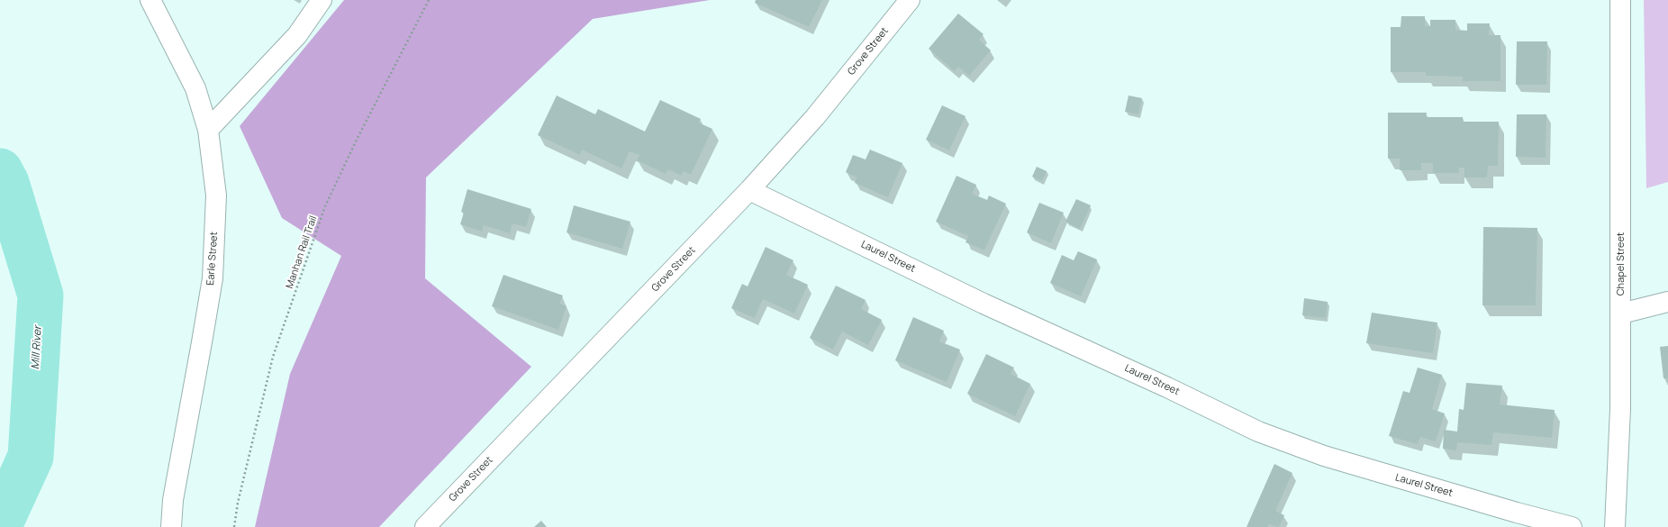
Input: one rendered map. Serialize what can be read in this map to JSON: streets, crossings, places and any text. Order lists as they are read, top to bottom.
{
  "streets": {
    "street": [
      "Grove Street",
      "Laurel Street",
      "Earle Street",
      "Chapel Street"
    ],
    "path": ["Manhan Rail Trail"]
  },
  "crossings": [
    ["Grove Street", "Laurel Street"]
  ],
  "water": ["Mill River"]
}
